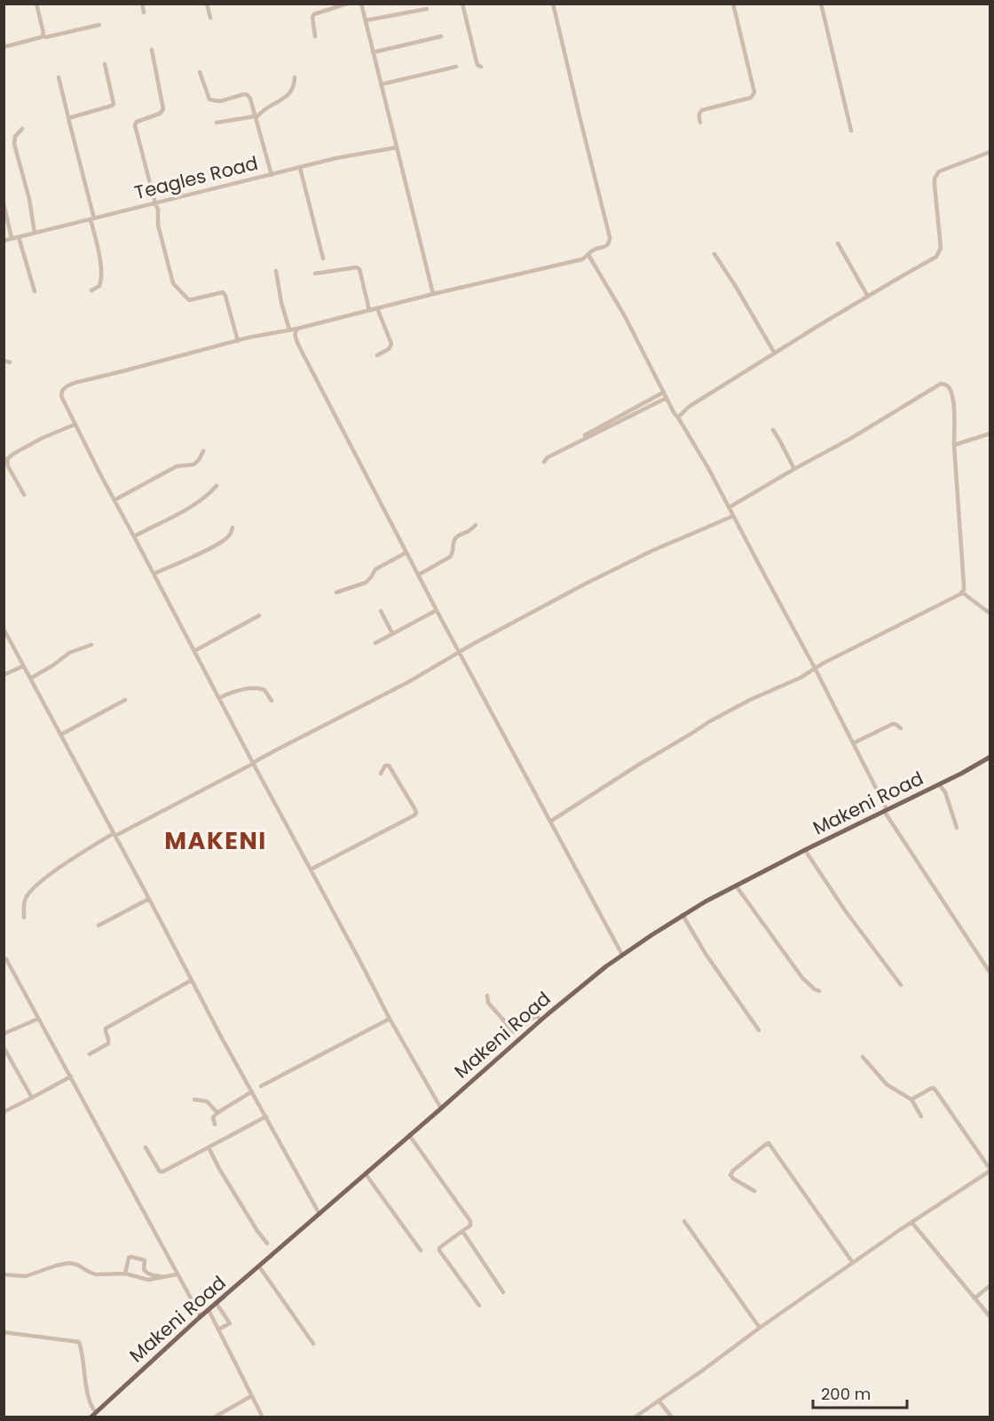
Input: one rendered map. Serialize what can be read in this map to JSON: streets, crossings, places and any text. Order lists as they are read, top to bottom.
{
  "streets": {
    "main road": ["Makeni Road"],
    "street": ["Teagles Road"]
  },
  "districts": ["MAKENI"],
  "scale_bar": "200 m"
}
